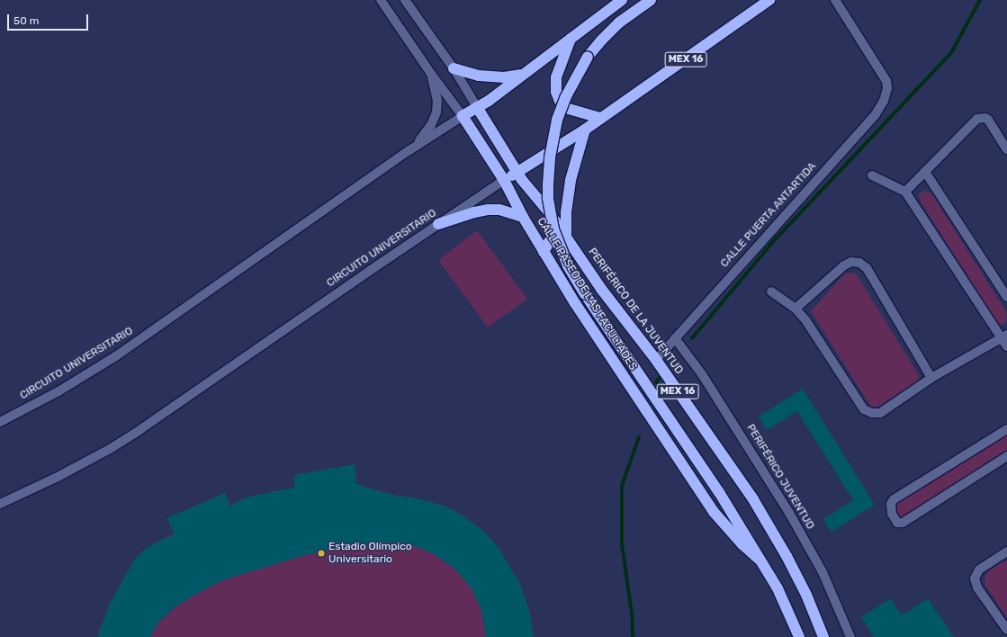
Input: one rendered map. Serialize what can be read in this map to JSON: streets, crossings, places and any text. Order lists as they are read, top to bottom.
{
  "streets": {
    "highway": [
      "MEX 16",
      "CIRCUITO UNIVERSITARIO",
      "CALLE PASEO DE LAS FACULTADES",
      "PERIFÉRICO DE LA JUVENTUD"
    ],
    "street": ["CALLE PUERTA ANTARTIDA", "PERIFÉRICO JUVENTUD"]
  },
  "crossings": [
    ["MEX 16", "CIRCUITO UNIVERSITARIO"],
    ["MEX 16", "CALLE PASEO DE LAS FACULTADES"],
    ["MEX 16", "PERIFÉRICO DE LA JUVENTUD"],
    ["CALLE PUERTA ANTARTIDA", "PERIFÉRICO DE LA JUVENTUD"],
    ["CALLE PUERTA ANTARTIDA", "PERIFÉRICO JUVENTUD"],
    ["CIRCUITO UNIVERSITARIO", "CALLE PASEO DE LAS FACULTADES"],
    ["CIRCUITO UNIVERSITARIO", "PERIFÉRICO DE LA JUVENTUD"]
  ],
  "places": ["Estadio Olímpico Universitario"],
  "scale_bar": "50 m"
}
